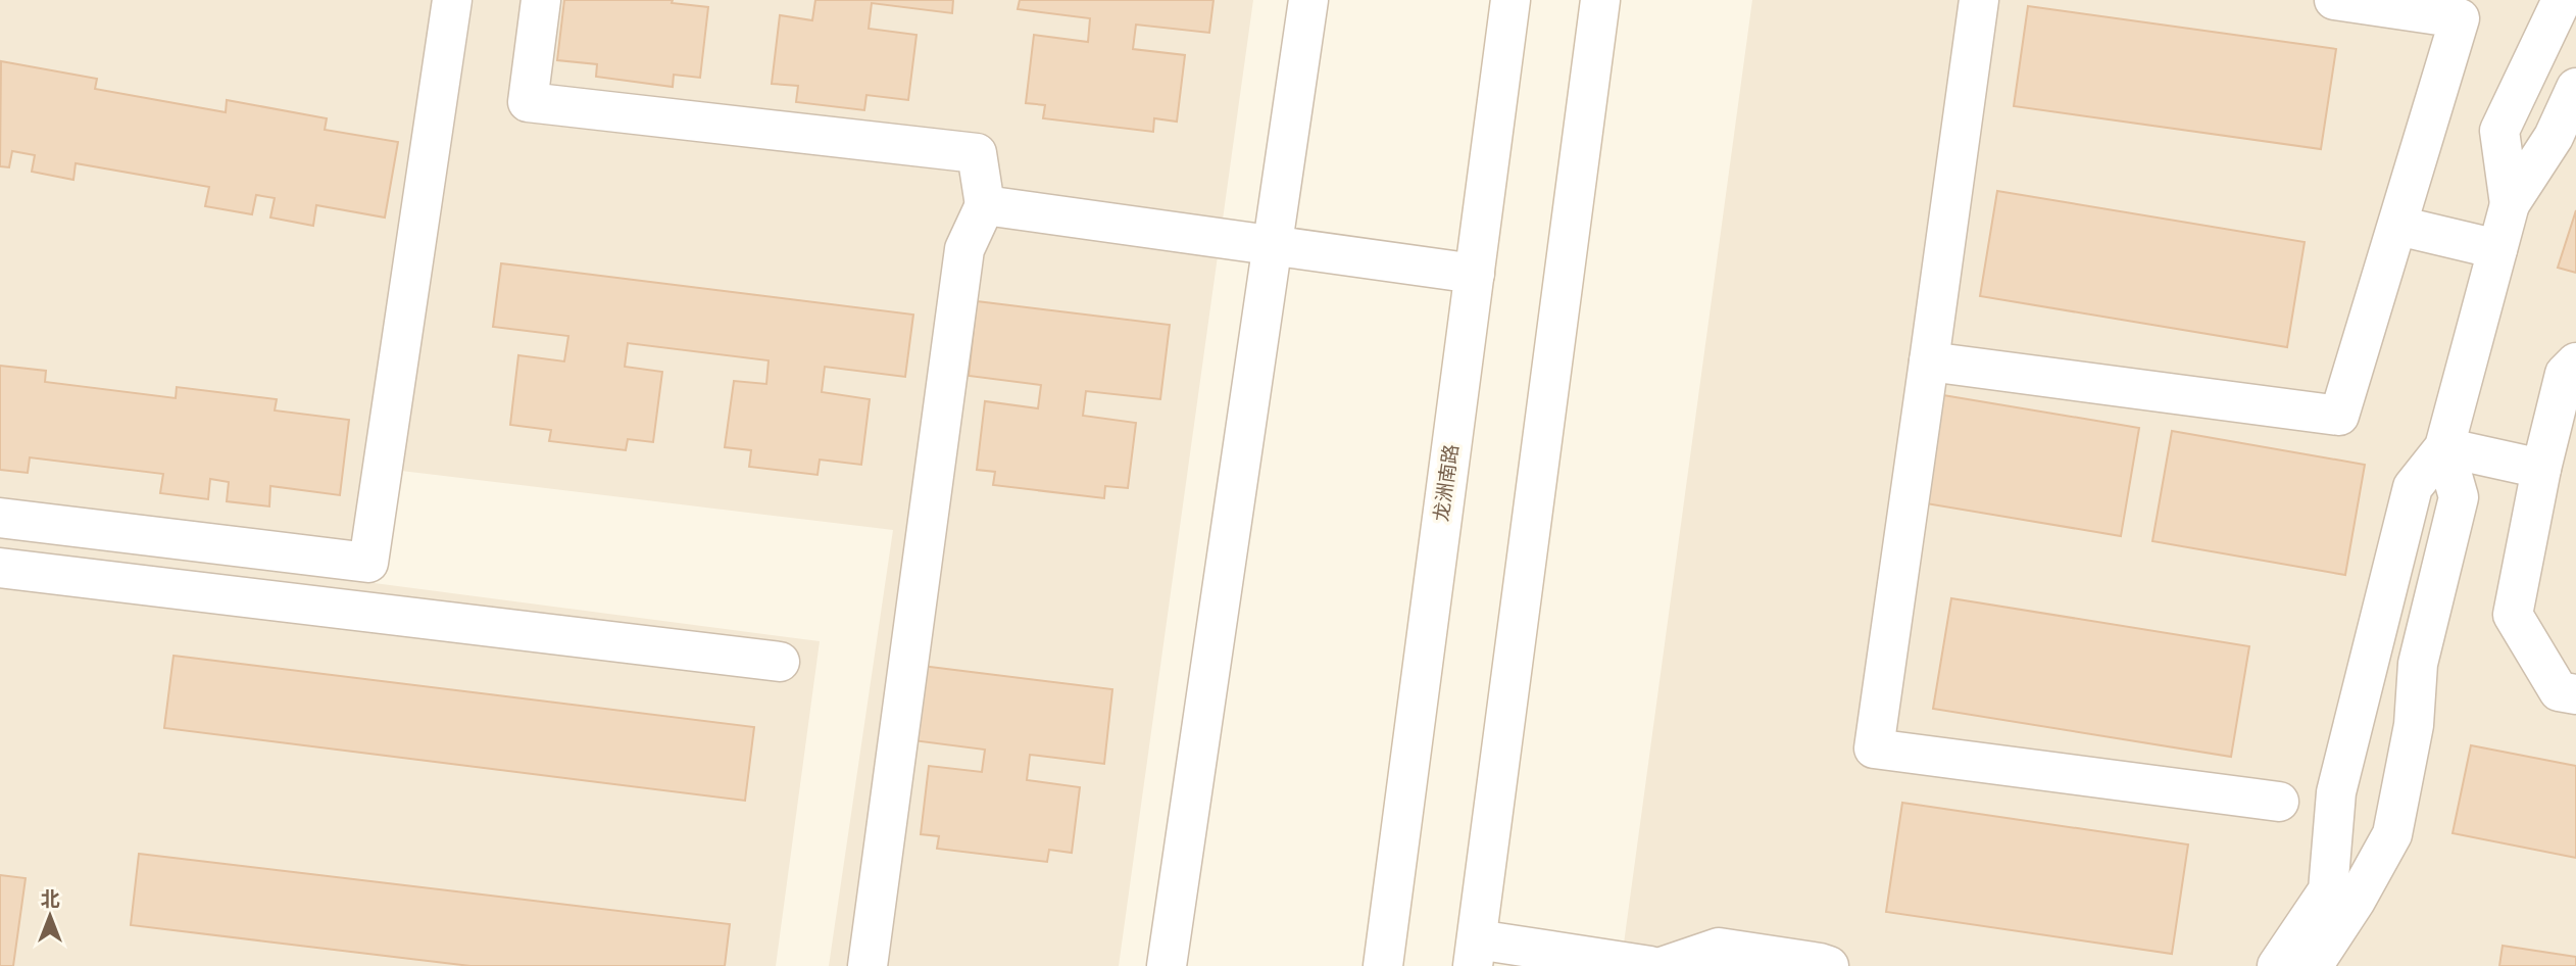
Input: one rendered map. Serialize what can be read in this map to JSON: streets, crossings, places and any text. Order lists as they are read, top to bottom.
{
  "streets": {
    "street": ["龙洲南路"]
  },
  "north": "top"
}
